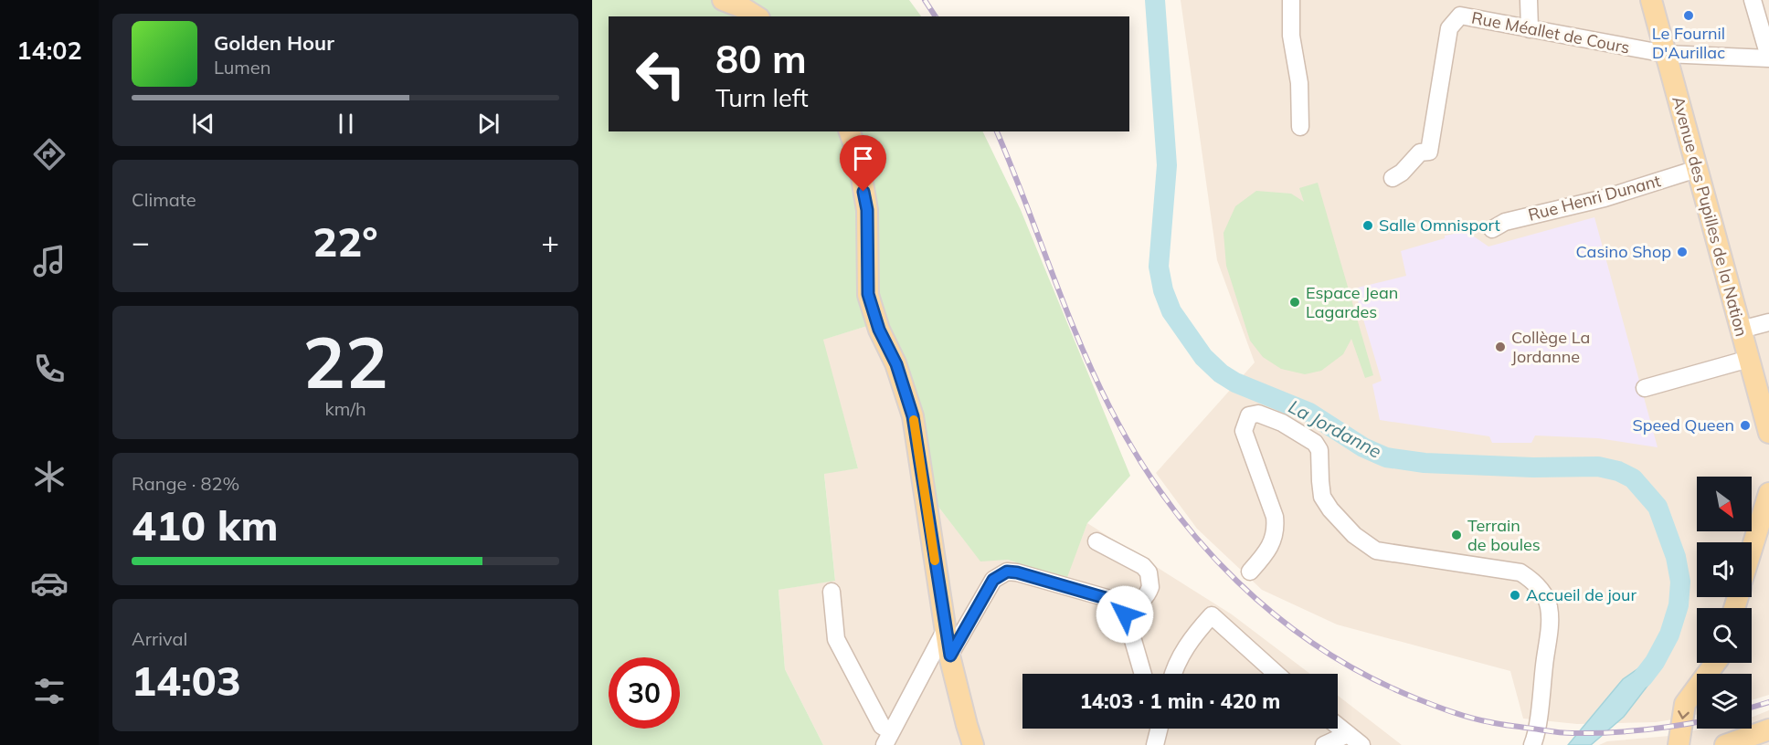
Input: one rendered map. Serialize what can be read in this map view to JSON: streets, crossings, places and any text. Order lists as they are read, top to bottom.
{
  "streets": {
    "main road": ["Avenue des Pupilles de la Nation"],
    "street": ["Rue Méallet de Cours", "Rue Henri Dunant"]
  },
  "crossings": [
    ["Rue Méallet de Cours", "Avenue des Pupilles de la Nation"],
    ["Rue Henri Dunant", "Avenue des Pupilles de la Nation"]
  ],
  "water": ["La Jordanne"],
  "places": [
    "Le Fournil D'Aurillac",
    "Salle Omnisport",
    "Casino Shop",
    "Espace Jean Lagardes",
    "Collège La Jordanne",
    "Speed Queen",
    "Terrain de boules",
    "Accueil de jour"
  ],
  "north": "bottom right",
  "page": {
    "tabs": "14:02",
    "turn": ["80 m", "Turn left"],
    "song": ["Golden Hour", "Lumen"],
    "tile": [
      "Climate",
      ["22", "km/h"],
      ["Range · 82%", "410 km"],
      ["Arrival", "14:03"]
    ],
    "heat": ["−", "22°", "+"],
    "limit": "30",
    "trip": "14:03 · 1 min · 420 m"
  }
}
